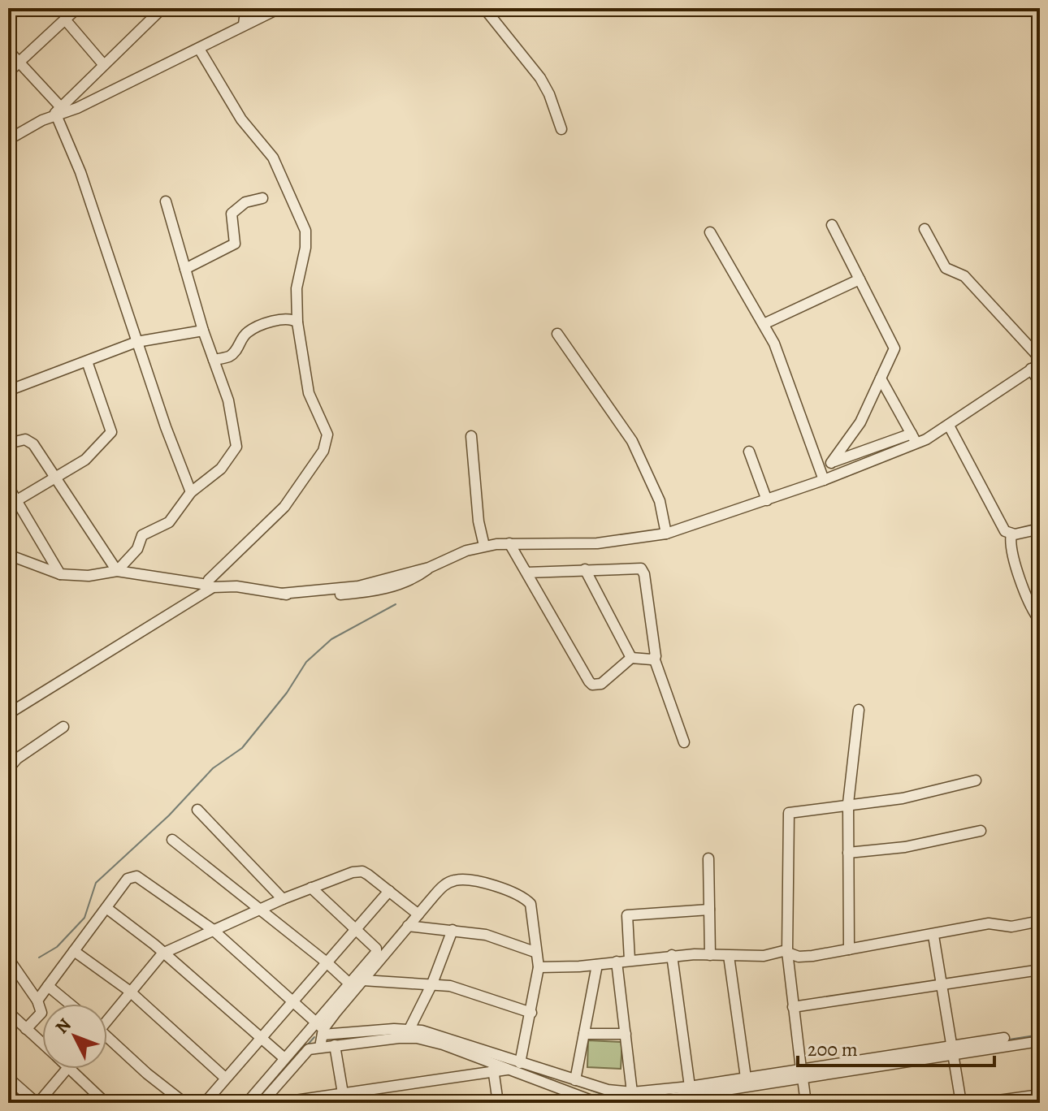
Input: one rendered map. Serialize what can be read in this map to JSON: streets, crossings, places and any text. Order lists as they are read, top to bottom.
{
  "scale_bar": "200 m",
  "north": "top left"
}
